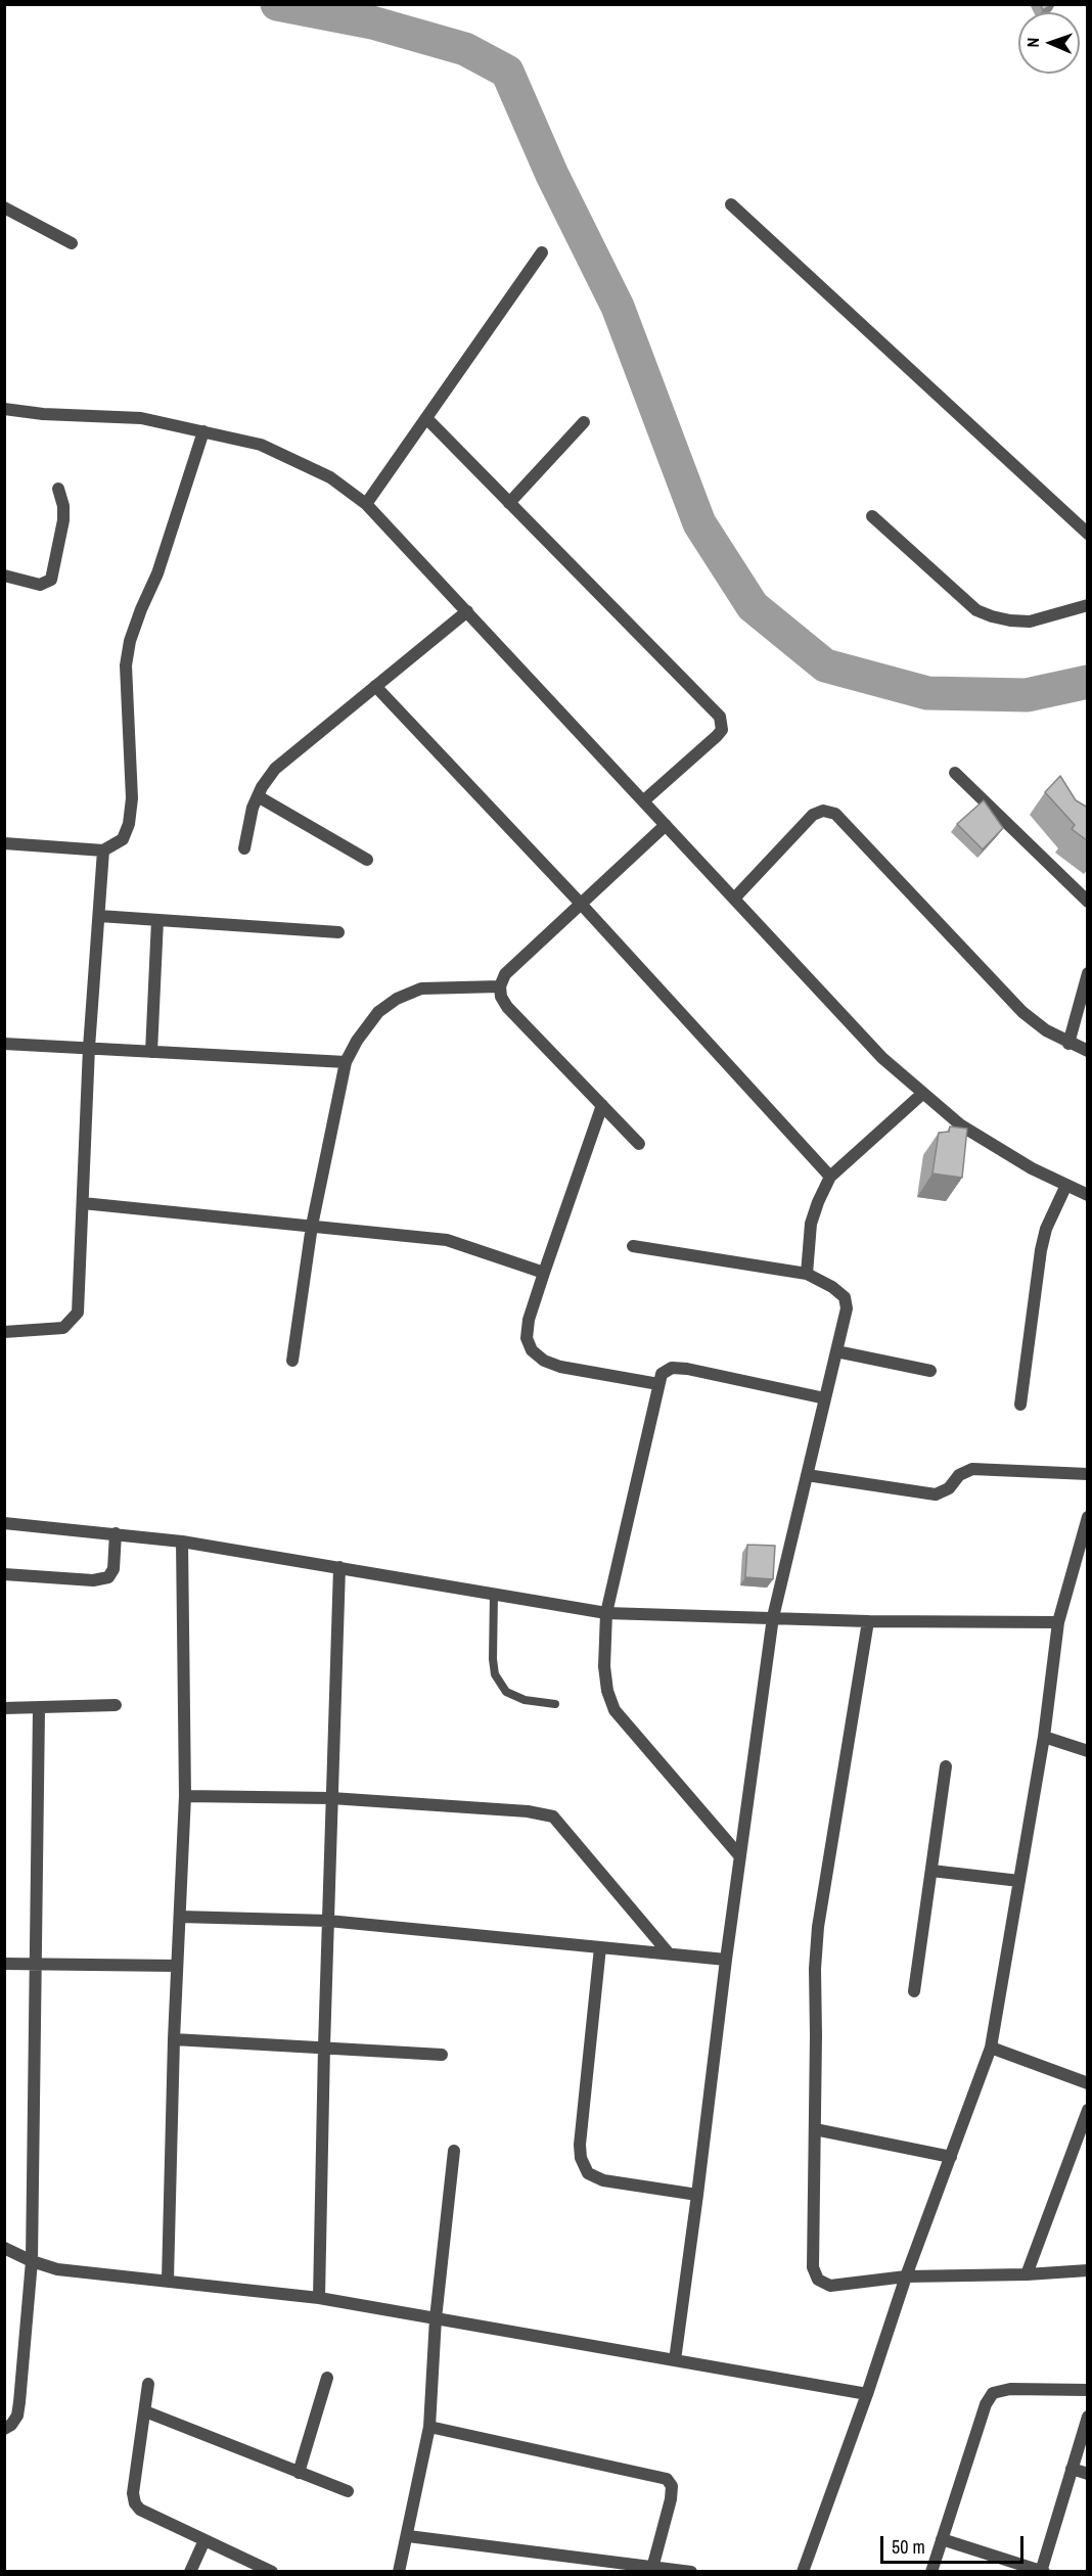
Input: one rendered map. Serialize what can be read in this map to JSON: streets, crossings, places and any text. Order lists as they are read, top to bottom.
{
  "scale_bar": "50 m",
  "north": "left"
}
